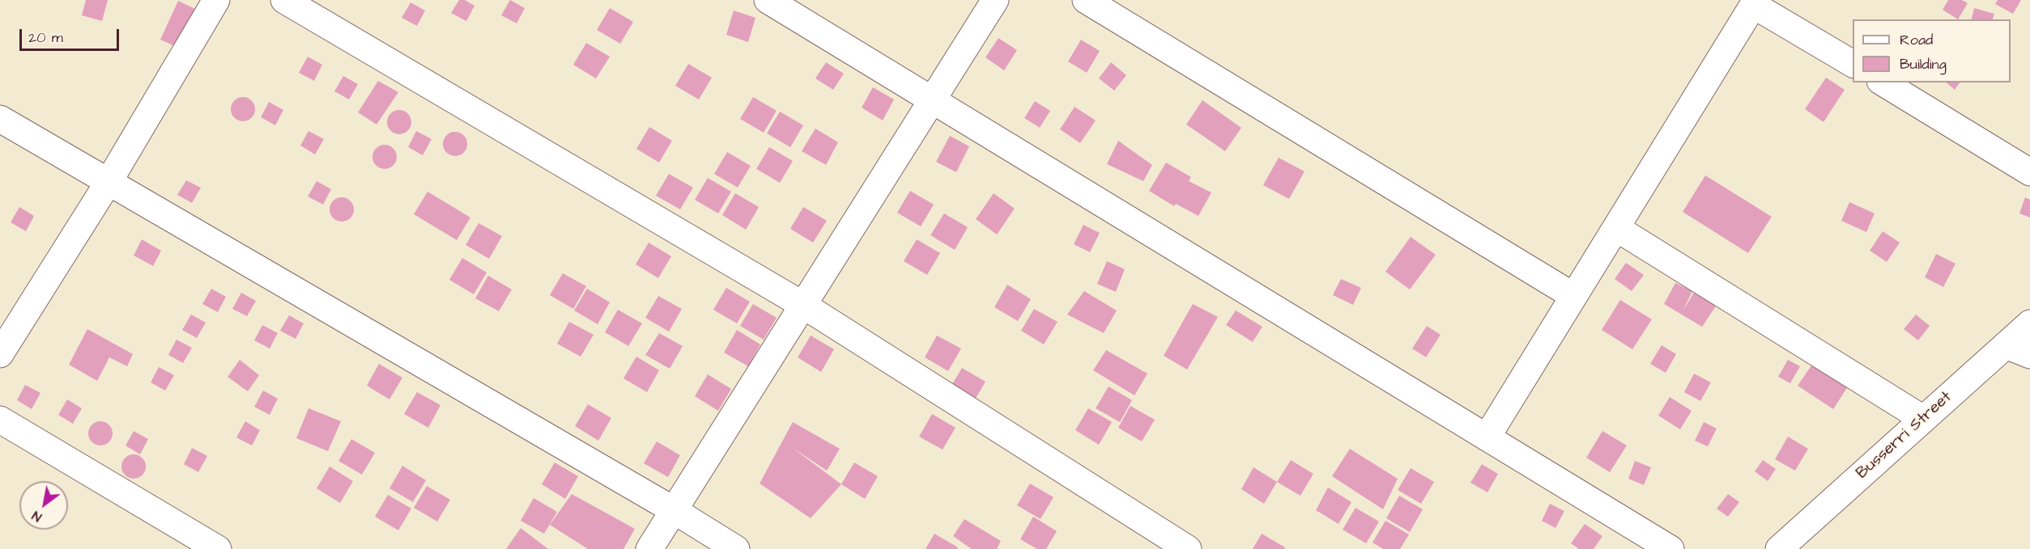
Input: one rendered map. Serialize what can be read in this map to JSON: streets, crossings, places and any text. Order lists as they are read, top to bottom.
{
  "streets": {
    "street": ["Busserri Street"]
  },
  "legend": ["Road", "Building"],
  "scale_bar": "20 m",
  "north": "bottom left"
}
